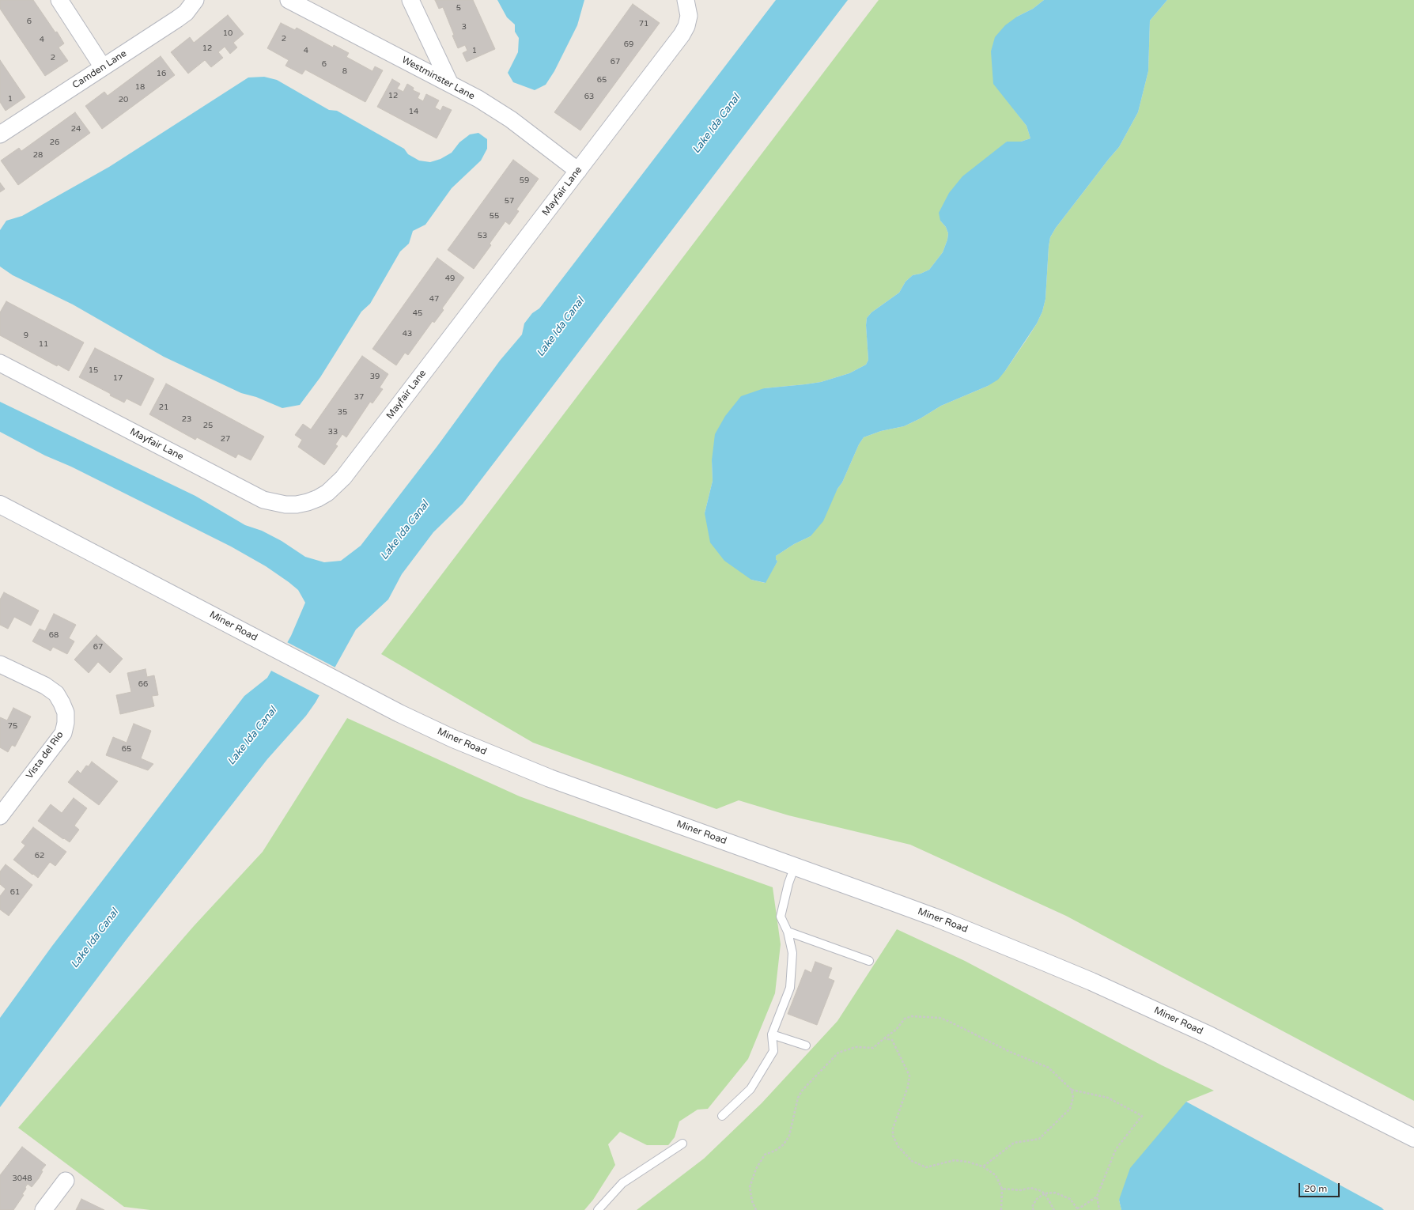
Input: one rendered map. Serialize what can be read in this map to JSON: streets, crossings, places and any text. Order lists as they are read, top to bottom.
{
  "streets": {
    "street": [
      "Camden Lane",
      "Westminster Lane",
      "Mayfair Lane",
      "Miner Road",
      "Vista del Rio"
    ]
  },
  "crossings": [
    ["Westminster Lane", "Mayfair Lane"]
  ],
  "water": ["Lake Ida Canal"],
  "house_numbers": [
    "5",
    "6",
    "71",
    "3",
    "10",
    "2",
    "4",
    "69",
    "12",
    "4",
    "1",
    "2",
    "67",
    "6",
    "8",
    "16",
    "65",
    "18",
    "12",
    "63",
    "1",
    "20",
    "14",
    "24",
    "26",
    "28",
    "59",
    "57",
    "55",
    "53",
    "49",
    "47",
    "45",
    "43",
    "9",
    "11",
    "15",
    "39",
    "17",
    "37",
    "21",
    "35",
    "23",
    "25",
    "33",
    "27",
    "68",
    "67",
    "66",
    "75",
    "65",
    "62",
    "61",
    "3048"
  ],
  "scale_bar": "20 m"
}
